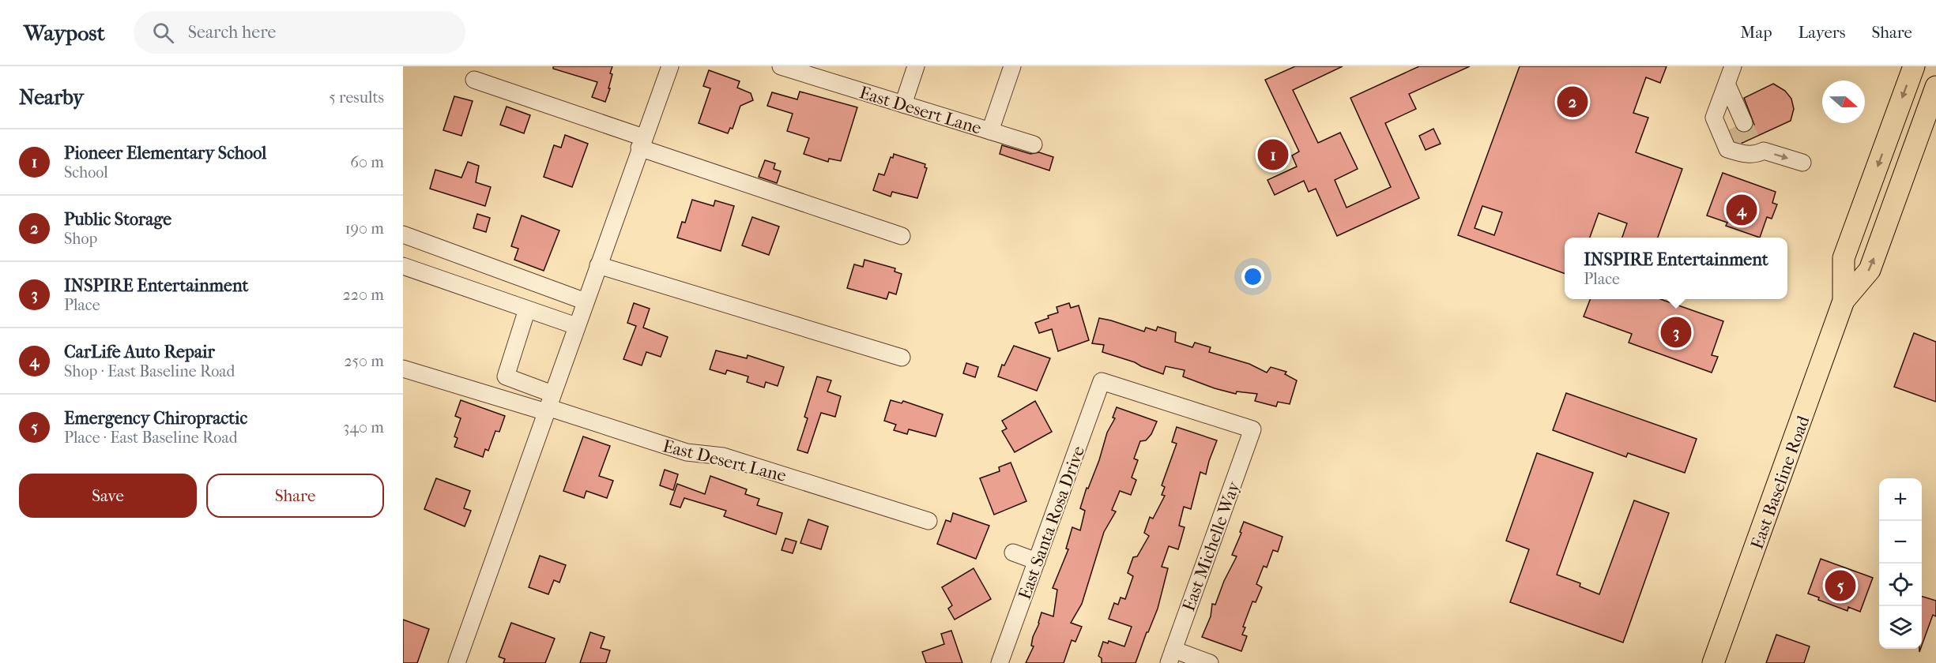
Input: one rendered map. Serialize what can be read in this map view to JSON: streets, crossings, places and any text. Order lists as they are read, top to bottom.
{
  "streets": {
    "main road": ["East Baseline Road"],
    "street": ["East Desert Lane", "East Santa Rosa Drive", "East Michelle Way"]
  },
  "crossings": [
    ["East Santa Rosa Drive", "East Michelle Way"]
  ],
  "north": "right",
  "page": {
    "header": "Waypost",
    "search": "Search here",
    "nav": ["Map", "Layers", "Share"],
    "heading": ["Nearby", "5 results"],
    "pins": [
      "2",
      "1",
      "4",
      "3",
      "5"
    ],
    "list": [
      {
        "mark": "1",
        "name": "Pioneer Elementary School",
        "note": "School",
        "value": "60 m"
      },
      {
        "mark": "2",
        "name": "Public Storage",
        "note": "Shop",
        "value": "190 m"
      },
      {
        "mark": "3",
        "name": "INSPIRE Entertainment",
        "note": "Place",
        "value": "220 m"
      },
      {
        "mark": "4",
        "name": "CarLife Auto Repair",
        "note": "Shop · East Baseline Road",
        "value": "250 m"
      },
      {
        "mark": "5",
        "name": "Emergency Chiropractic",
        "note": "Place · East Baseline Road",
        "value": "340 m"
      }
    ],
    "popup": ["INSPIRE Entertainment", "Place"],
    "buttons": ["Save", "Share"],
    "map_buttons": ["+", "−"]
  }
}
